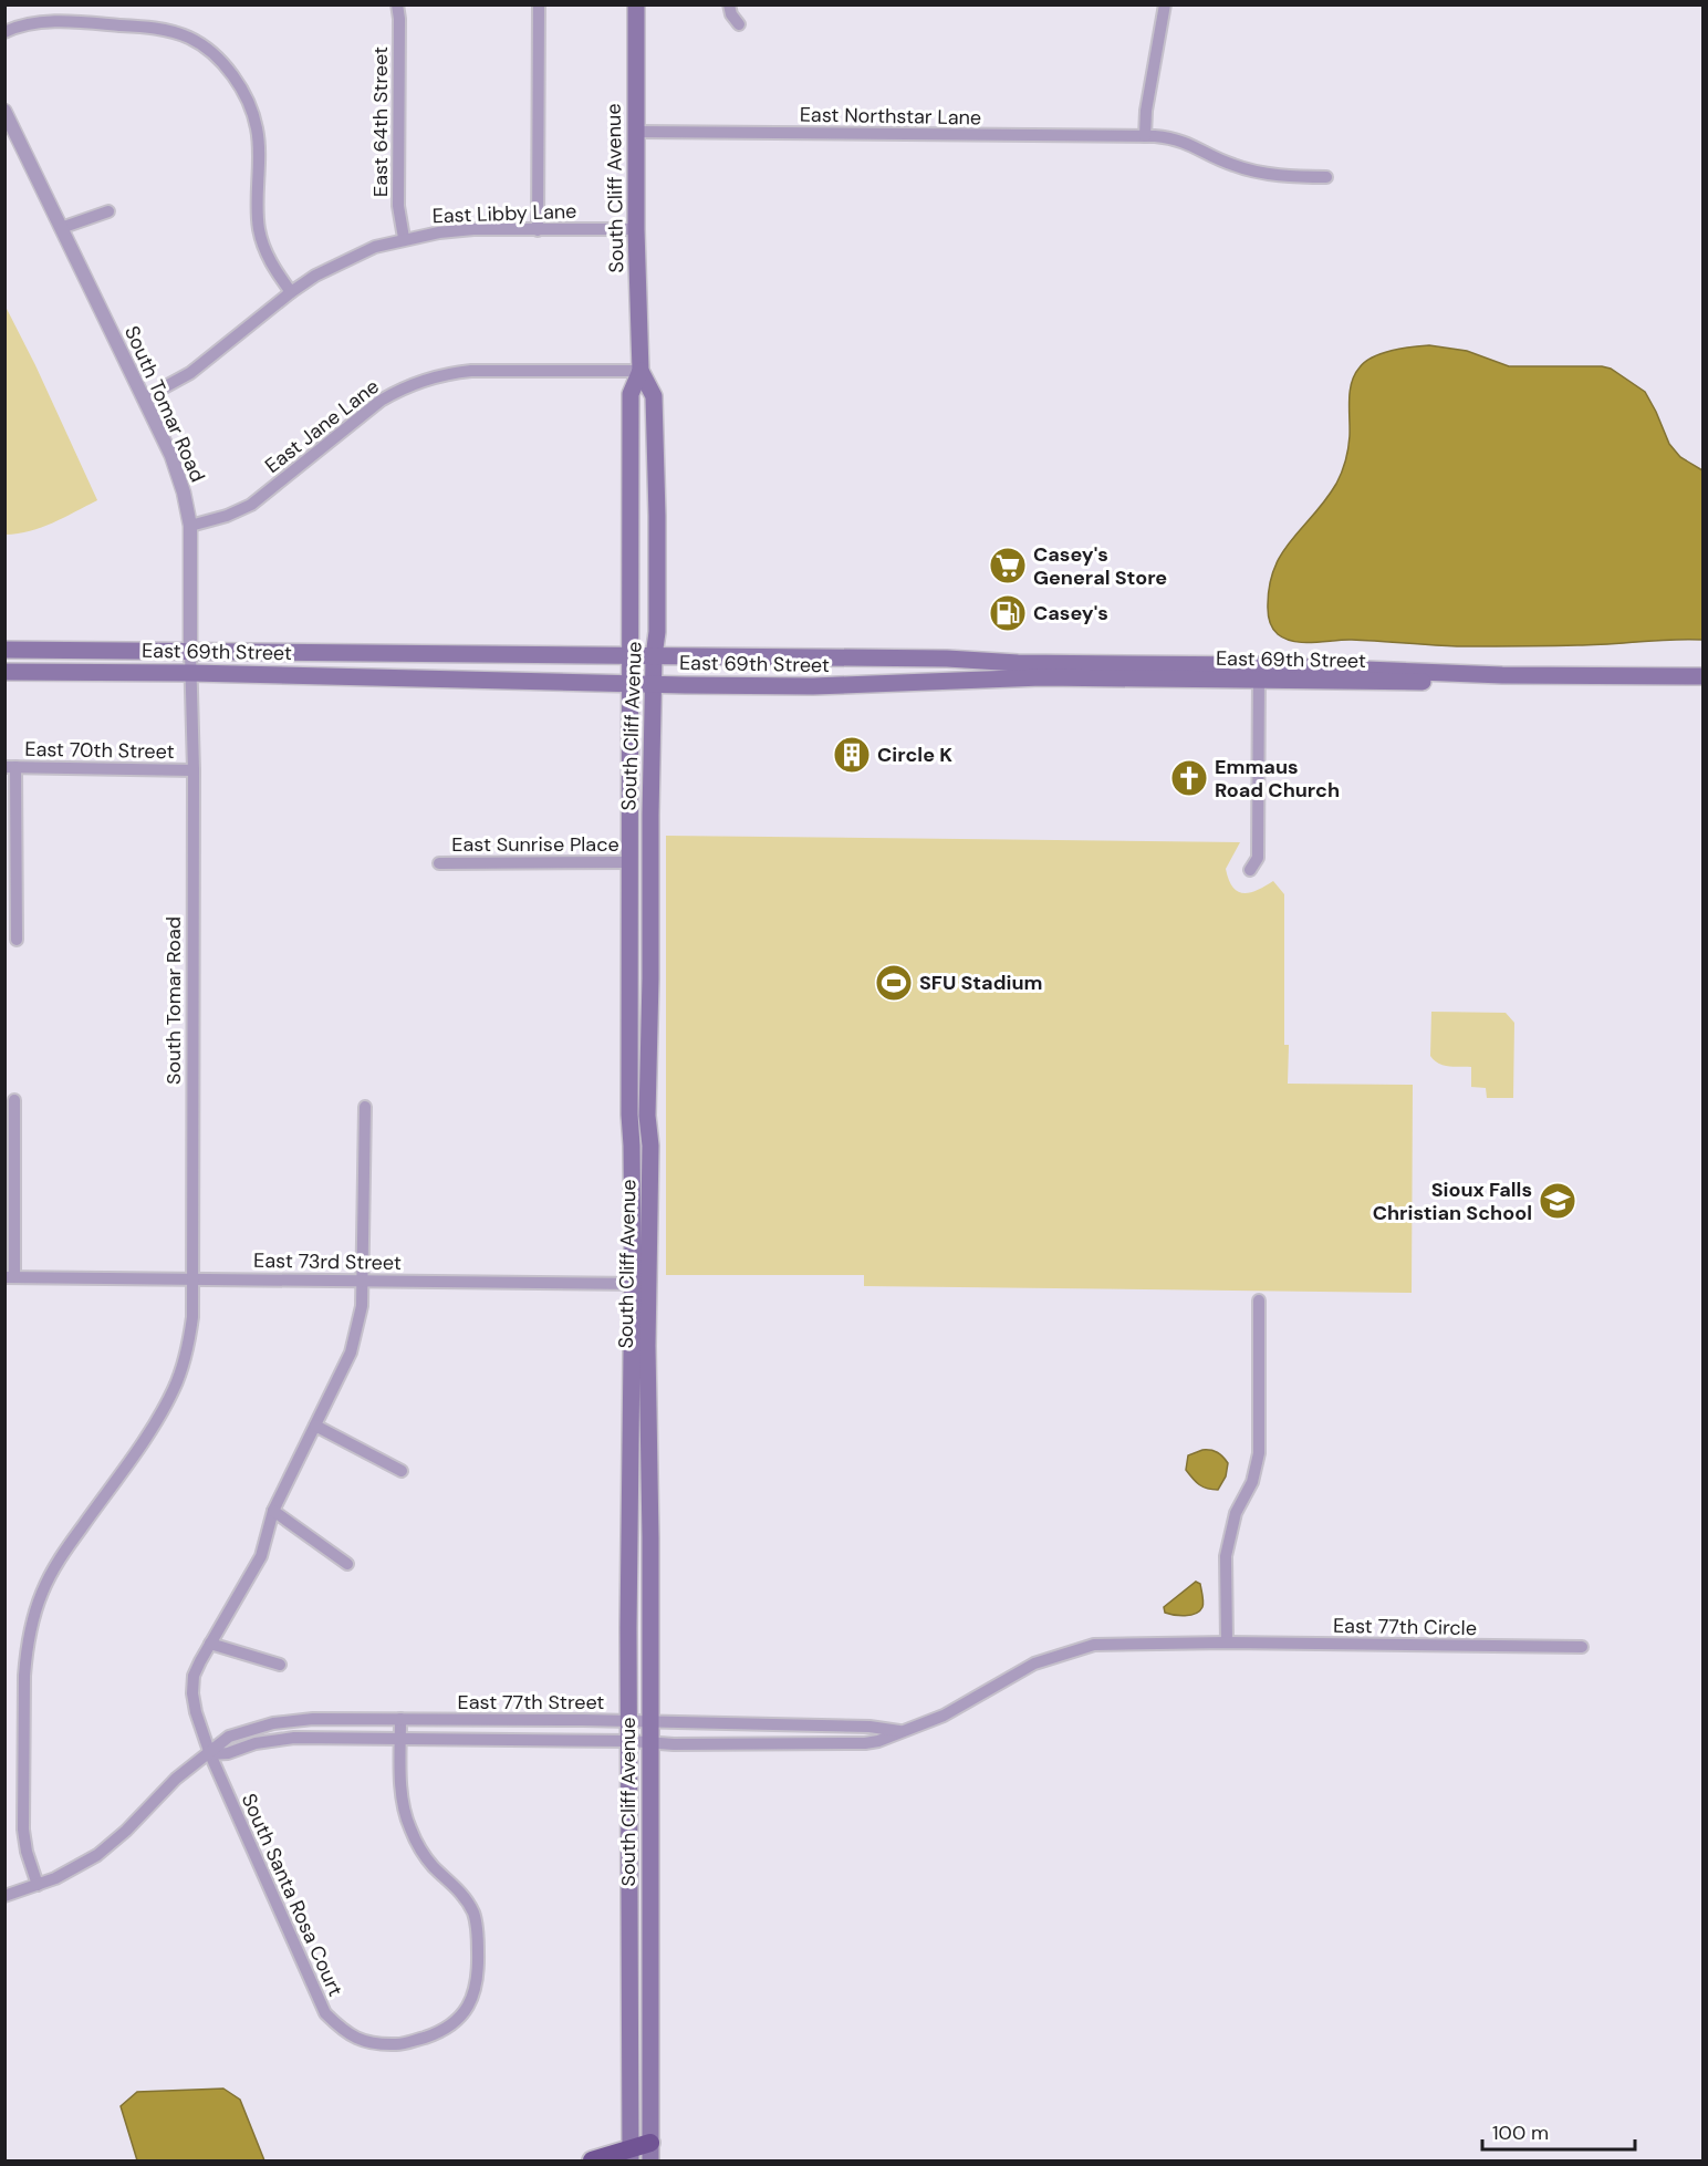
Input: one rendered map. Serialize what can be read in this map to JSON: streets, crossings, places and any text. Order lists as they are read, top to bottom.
{
  "streets": {
    "main road": ["South Cliff Avenue", "East 69th Street"],
    "street": [
      "East Northstar Lane",
      "East 64th Street",
      "East Libby Lane",
      "South Tomar Road",
      "East Jane Lane",
      "East 70th Street",
      "East Sunrise Place",
      "East 73rd Street",
      "East 77th Circle",
      "East 77th Street",
      "South Santa Rosa Court"
    ]
  },
  "crossings": [
    ["East Northstar Lane", "South Cliff Avenue"],
    ["East 64th Street", "East Libby Lane"],
    ["South Cliff Avenue", "East Libby Lane"],
    ["South Cliff Avenue", "East Jane Lane"],
    ["South Cliff Avenue", "East 69th Street"],
    ["South Cliff Avenue", "East Sunrise Place"],
    ["South Cliff Avenue", "East 73rd Street"],
    ["South Cliff Avenue", "East 77th Street"],
    ["East Libby Lane", "South Tomar Road"],
    ["South Tomar Road", "East Jane Lane"],
    ["South Tomar Road", "East 69th Street"],
    ["South Tomar Road", "East 70th Street"],
    ["South Tomar Road", "East 73rd Street"],
    ["South Tomar Road", "East 77th Street"],
    ["East 73rd Street", "South Santa Rosa Court"],
    ["East 77th Circle", "East 77th Street"],
    ["East 77th Street", "South Santa Rosa Court"]
  ],
  "places": {
    "supermarket": ["Casey's General Store"],
    "fuel station": ["Casey's"],
    "building": ["Circle K"],
    "church": ["Emmaus Road Church"],
    "sports": ["SFU Stadium"],
    "school or university": ["Sioux Falls Christian School"]
  },
  "scale_bar": "100 m"
}
